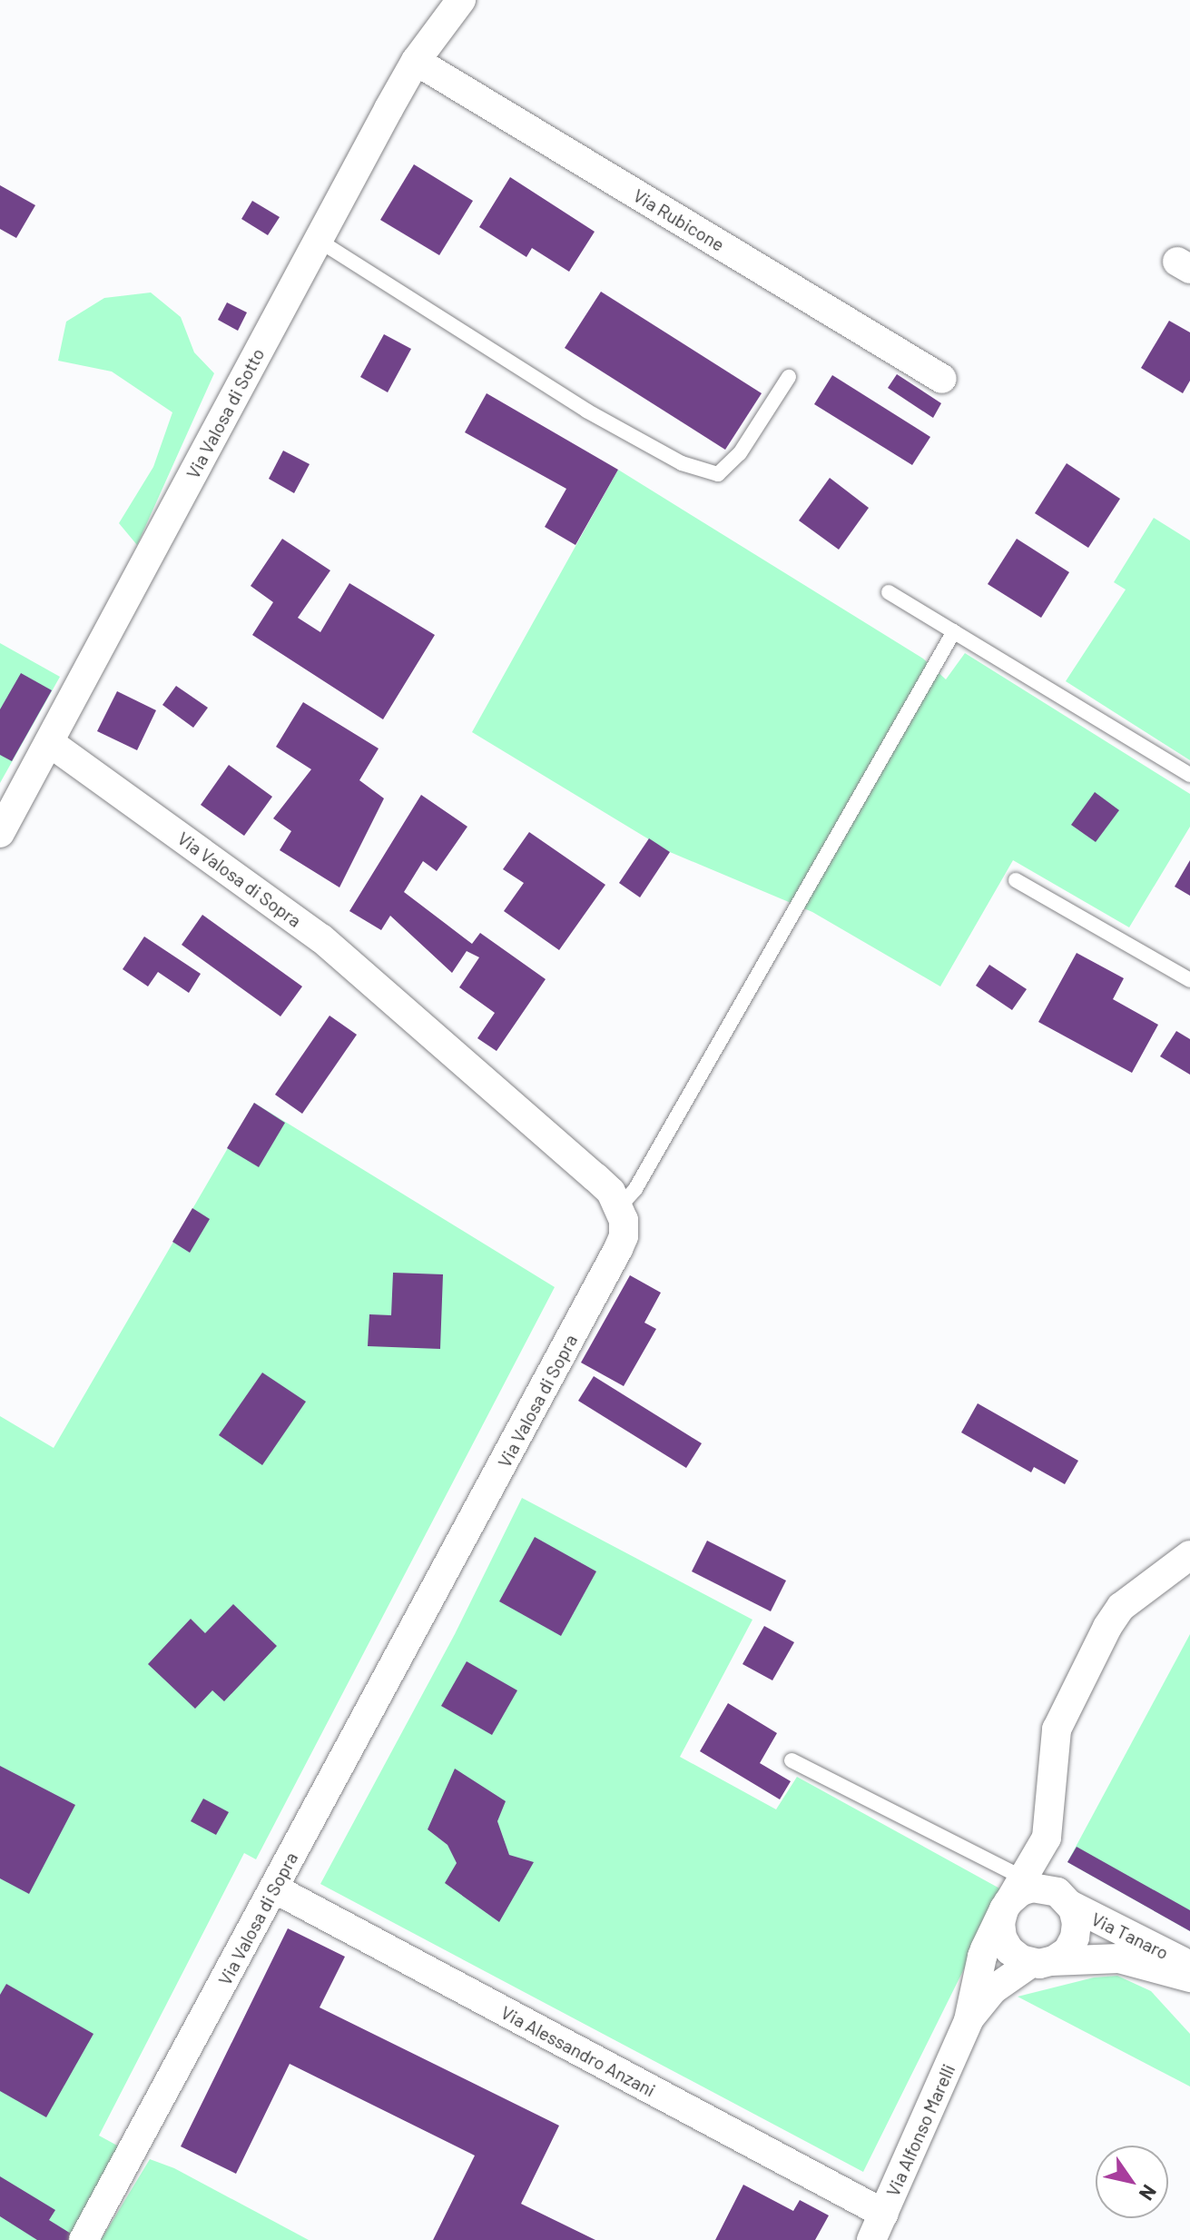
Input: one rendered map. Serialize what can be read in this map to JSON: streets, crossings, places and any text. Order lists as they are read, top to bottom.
{
  "streets": {
    "street": [
      "Via Rubicone",
      "Via Valosa di Sotto",
      "Via Valosa di Sopra",
      "Via Tanaro",
      "Via Alessandro Anzani",
      "Via Alfonso Marelli"
    ]
  },
  "crossings": [
    ["Via Rubicone", "Via Valosa di Sotto"],
    ["Via Valosa di Sotto", "Via Valosa di Sopra"],
    ["Via Valosa di Sopra", "Via Alessandro Anzani"],
    ["Via Tanaro", "Via Alfonso Marelli"],
    ["Via Alessandro Anzani", "Via Alfonso Marelli"]
  ],
  "north": "bottom right"
}
